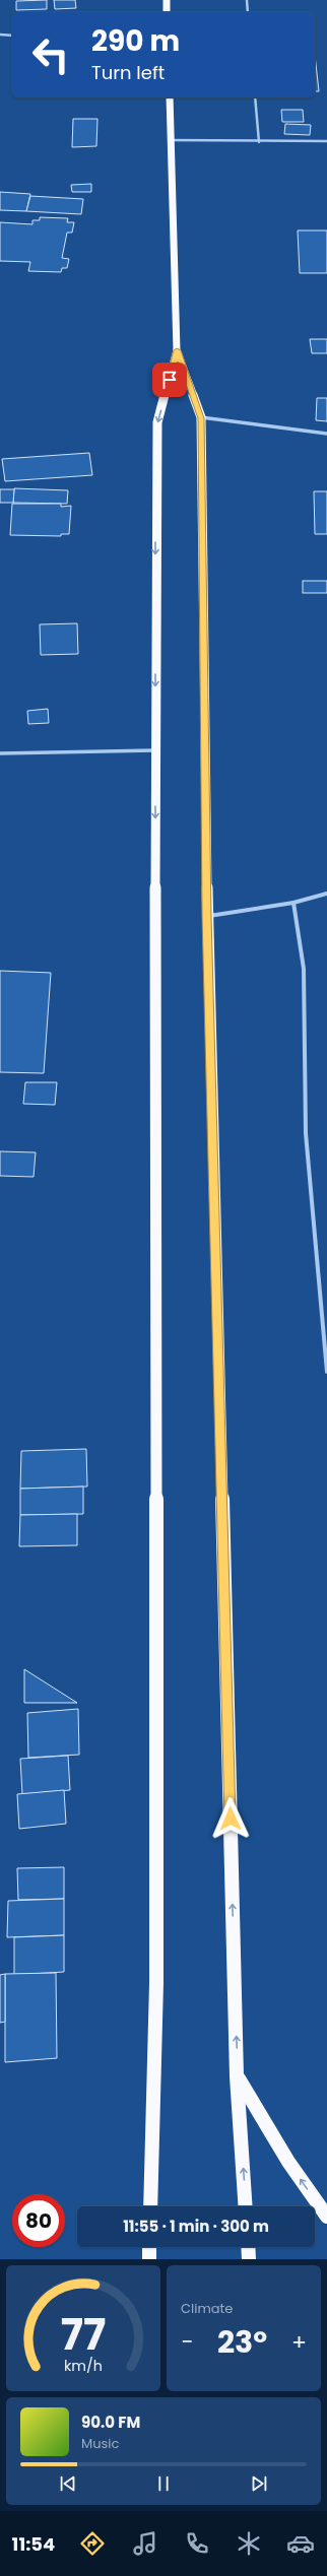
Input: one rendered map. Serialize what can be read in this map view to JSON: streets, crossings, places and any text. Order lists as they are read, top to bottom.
{
  "page": {
    "turn": ["290 m", "Turn left"],
    "limit": "80",
    "trip": "11:55 · 1 min · 300 m",
    "tile": "Climate",
    "heat": ["−", "23°", "+"],
    "song": ["90.0 FM", "Music"],
    "tabs": "11:54",
    "gauge": ["77", "km/h"]
  }
}
